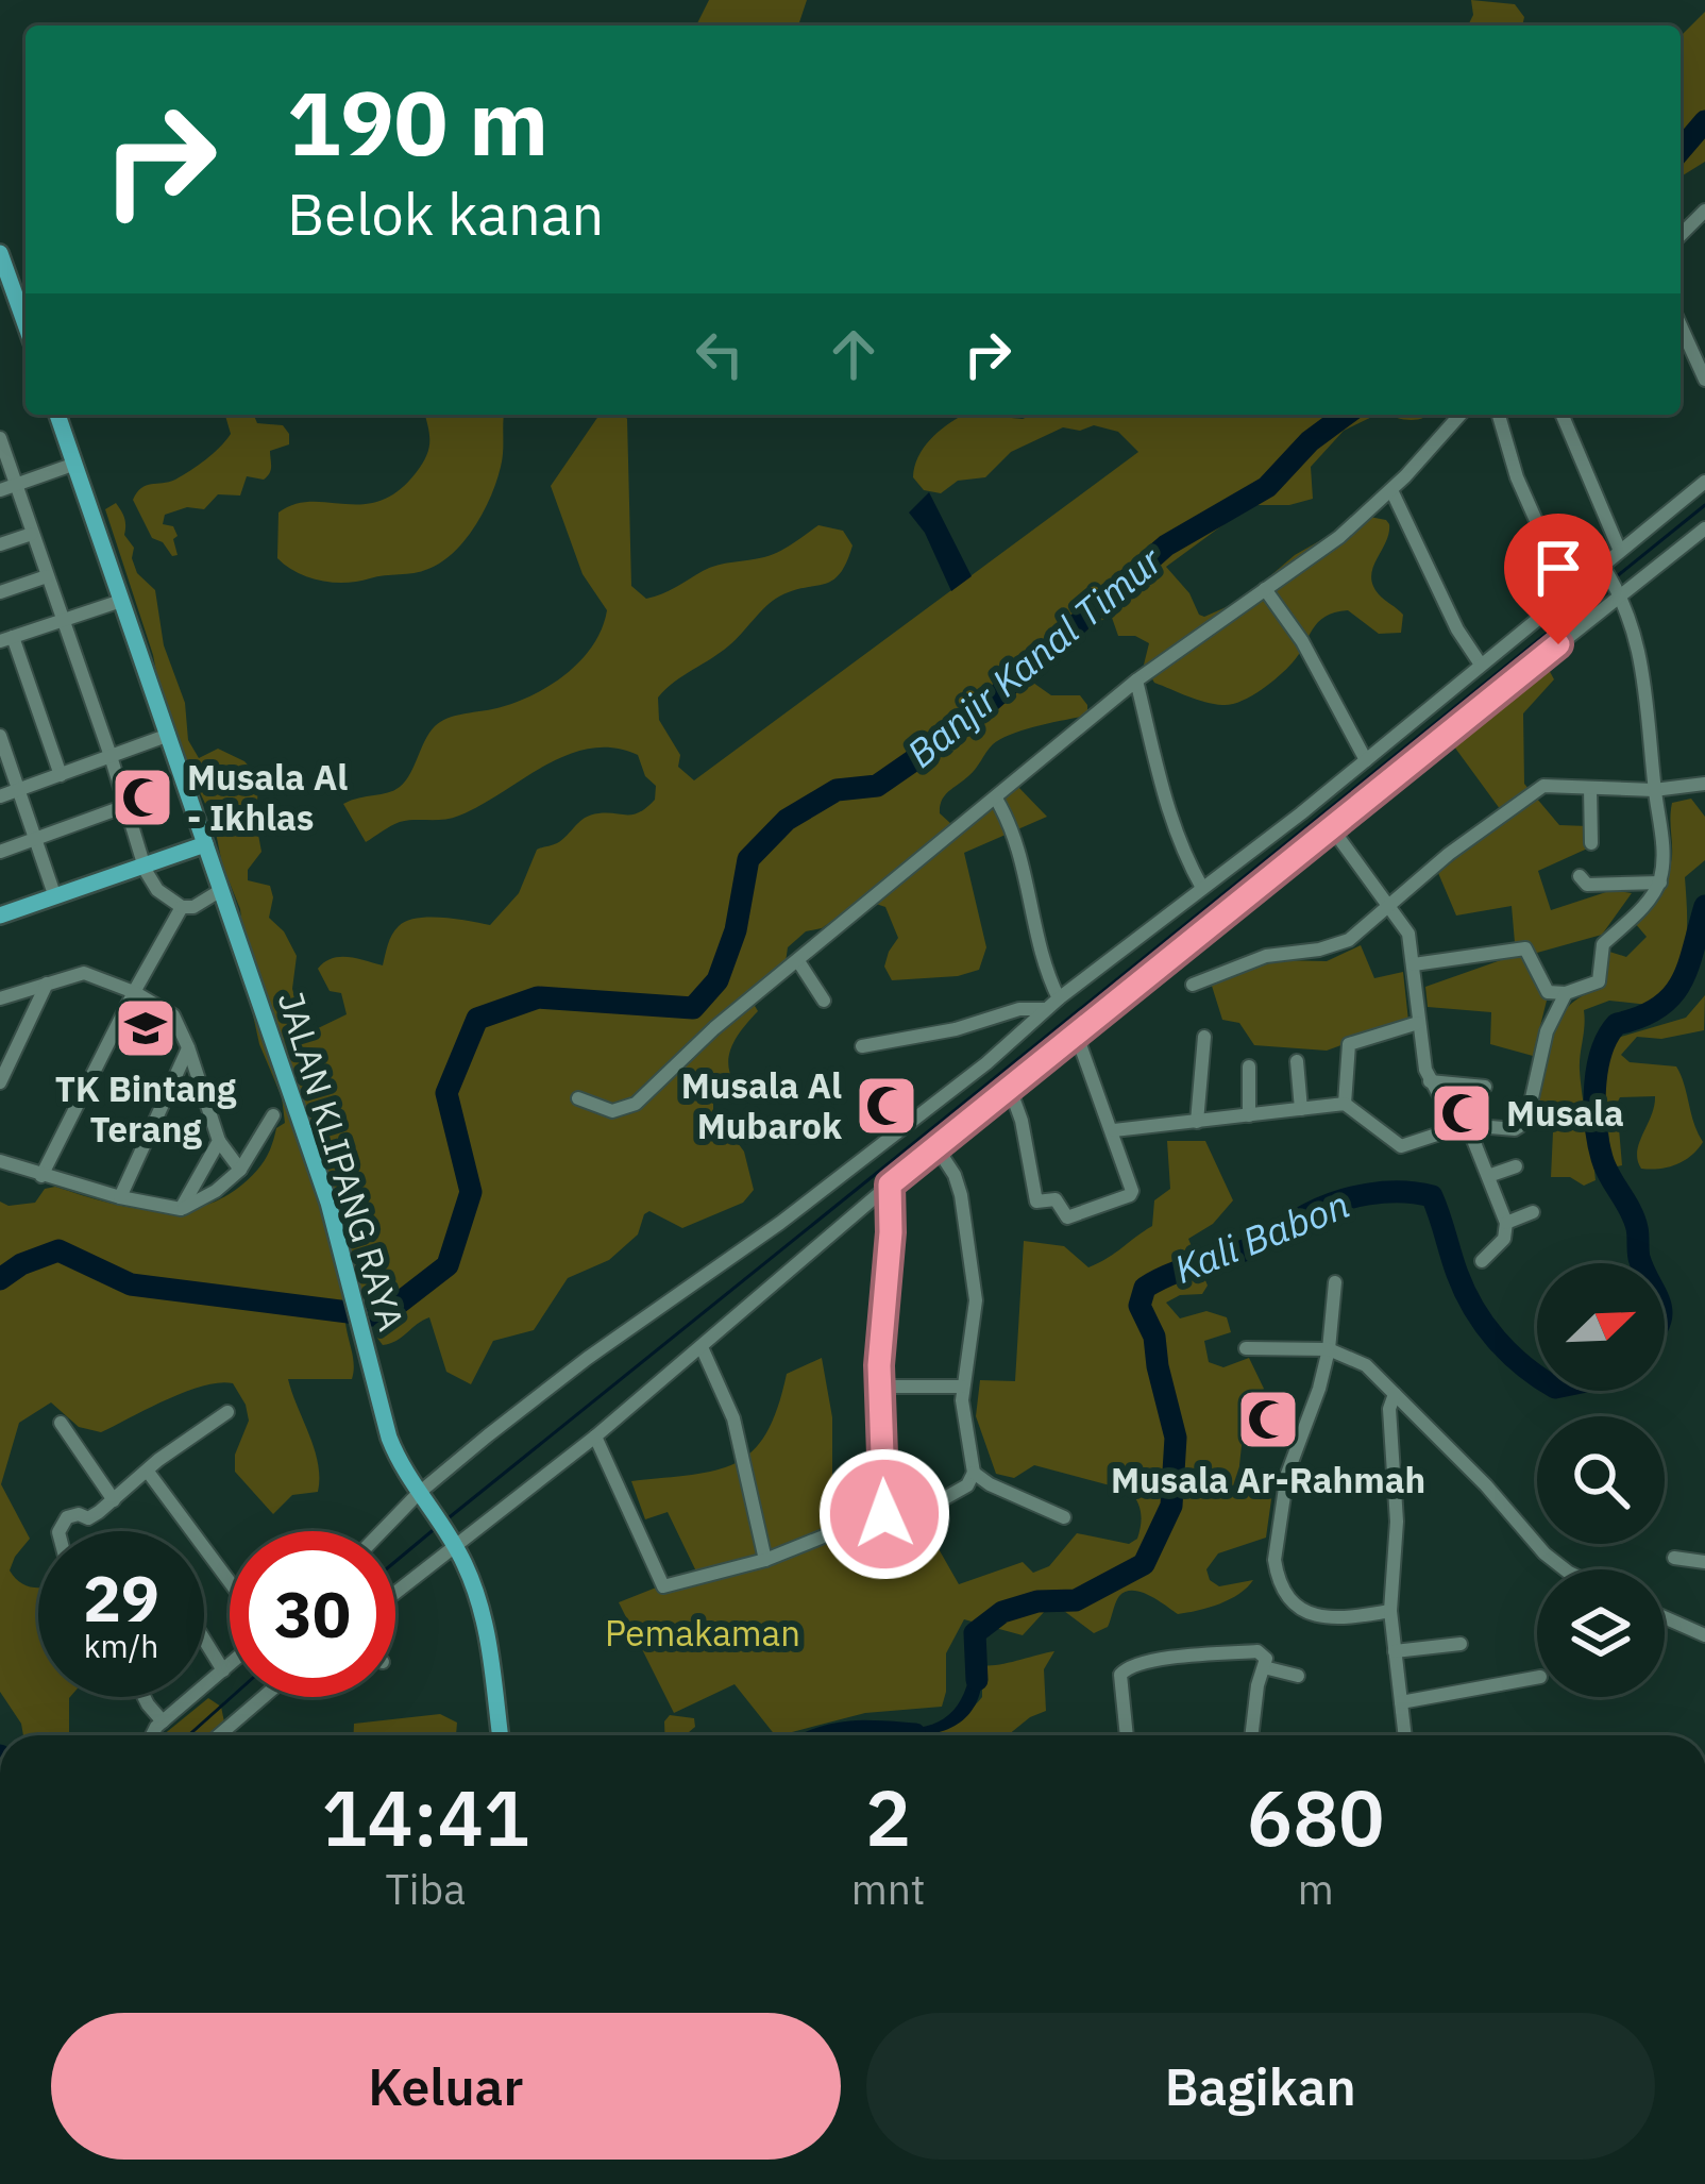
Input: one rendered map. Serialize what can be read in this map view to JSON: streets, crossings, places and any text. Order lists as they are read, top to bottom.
{
  "streets": {
    "main road": ["JALAN KLIPANG RAYA"]
  },
  "water": ["Banjir Kanal Timur", "Kali Babon"],
  "parks": ["Pemakaman"],
  "places": {
    "mosque": [
      "Musala Al - Ikhlas",
      "Musala Al Mubarok",
      "Musala",
      "Musala Ar-Rahmah"
    ],
    "school or university": ["TK Bintang Terang"]
  },
  "north": "top right",
  "page": {
    "turn": ["190 m", "Belok kanan"],
    "speed": "29 km/h",
    "limit": "30",
    "eta": [
      "14:41",
      "Tiba",
      "2",
      "mnt",
      "680",
      "m"
    ],
    "buttons": ["Keluar", "Bagikan"]
  }
}
